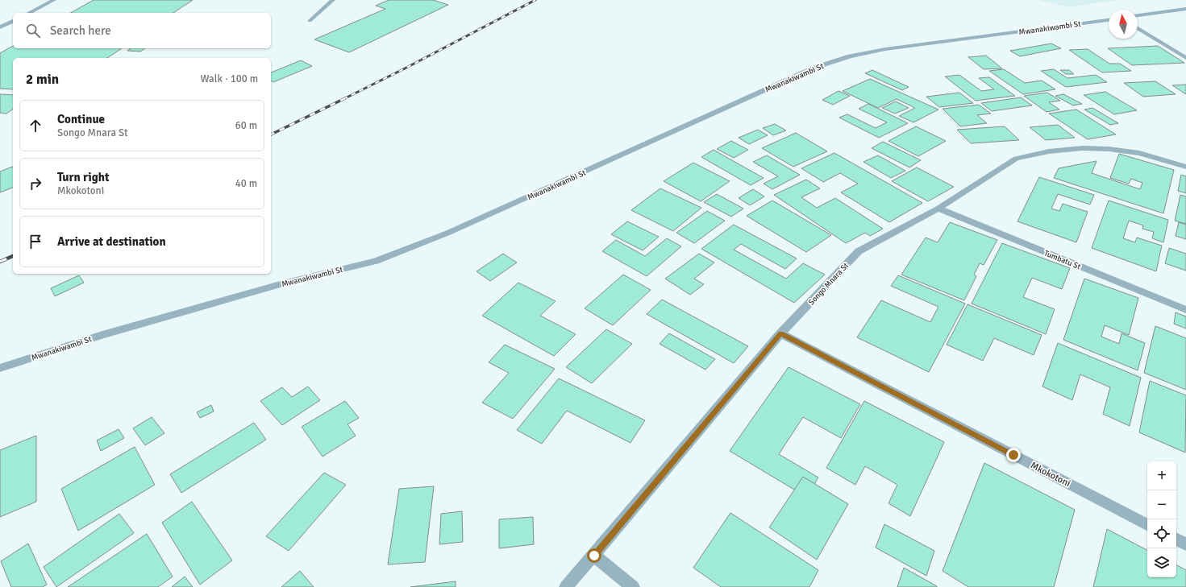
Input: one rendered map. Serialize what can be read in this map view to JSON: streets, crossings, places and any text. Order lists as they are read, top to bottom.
{
  "streets": {
    "street": [
      "Mwanakiwambi St",
      "Tumbatu St",
      "Songo Mnara St",
      "Mkokotoni"
    ]
  },
  "crossings": [
    ["Tumbatu St", "Songo Mnara St"],
    ["Songo Mnara St", "Mkokotoni"]
  ],
  "north": "top",
  "page": {
    "search": "Search here",
    "heading": ["2 min", "Walk · 100 m"],
    "list": [
      ["Continue", "Songo Mnara St", "60 m"],
      ["Turn right", "Mkokotoni", "40 m"],
      "Arrive at destination"
    ],
    "map_buttons": ["+", "−"]
  }
}
